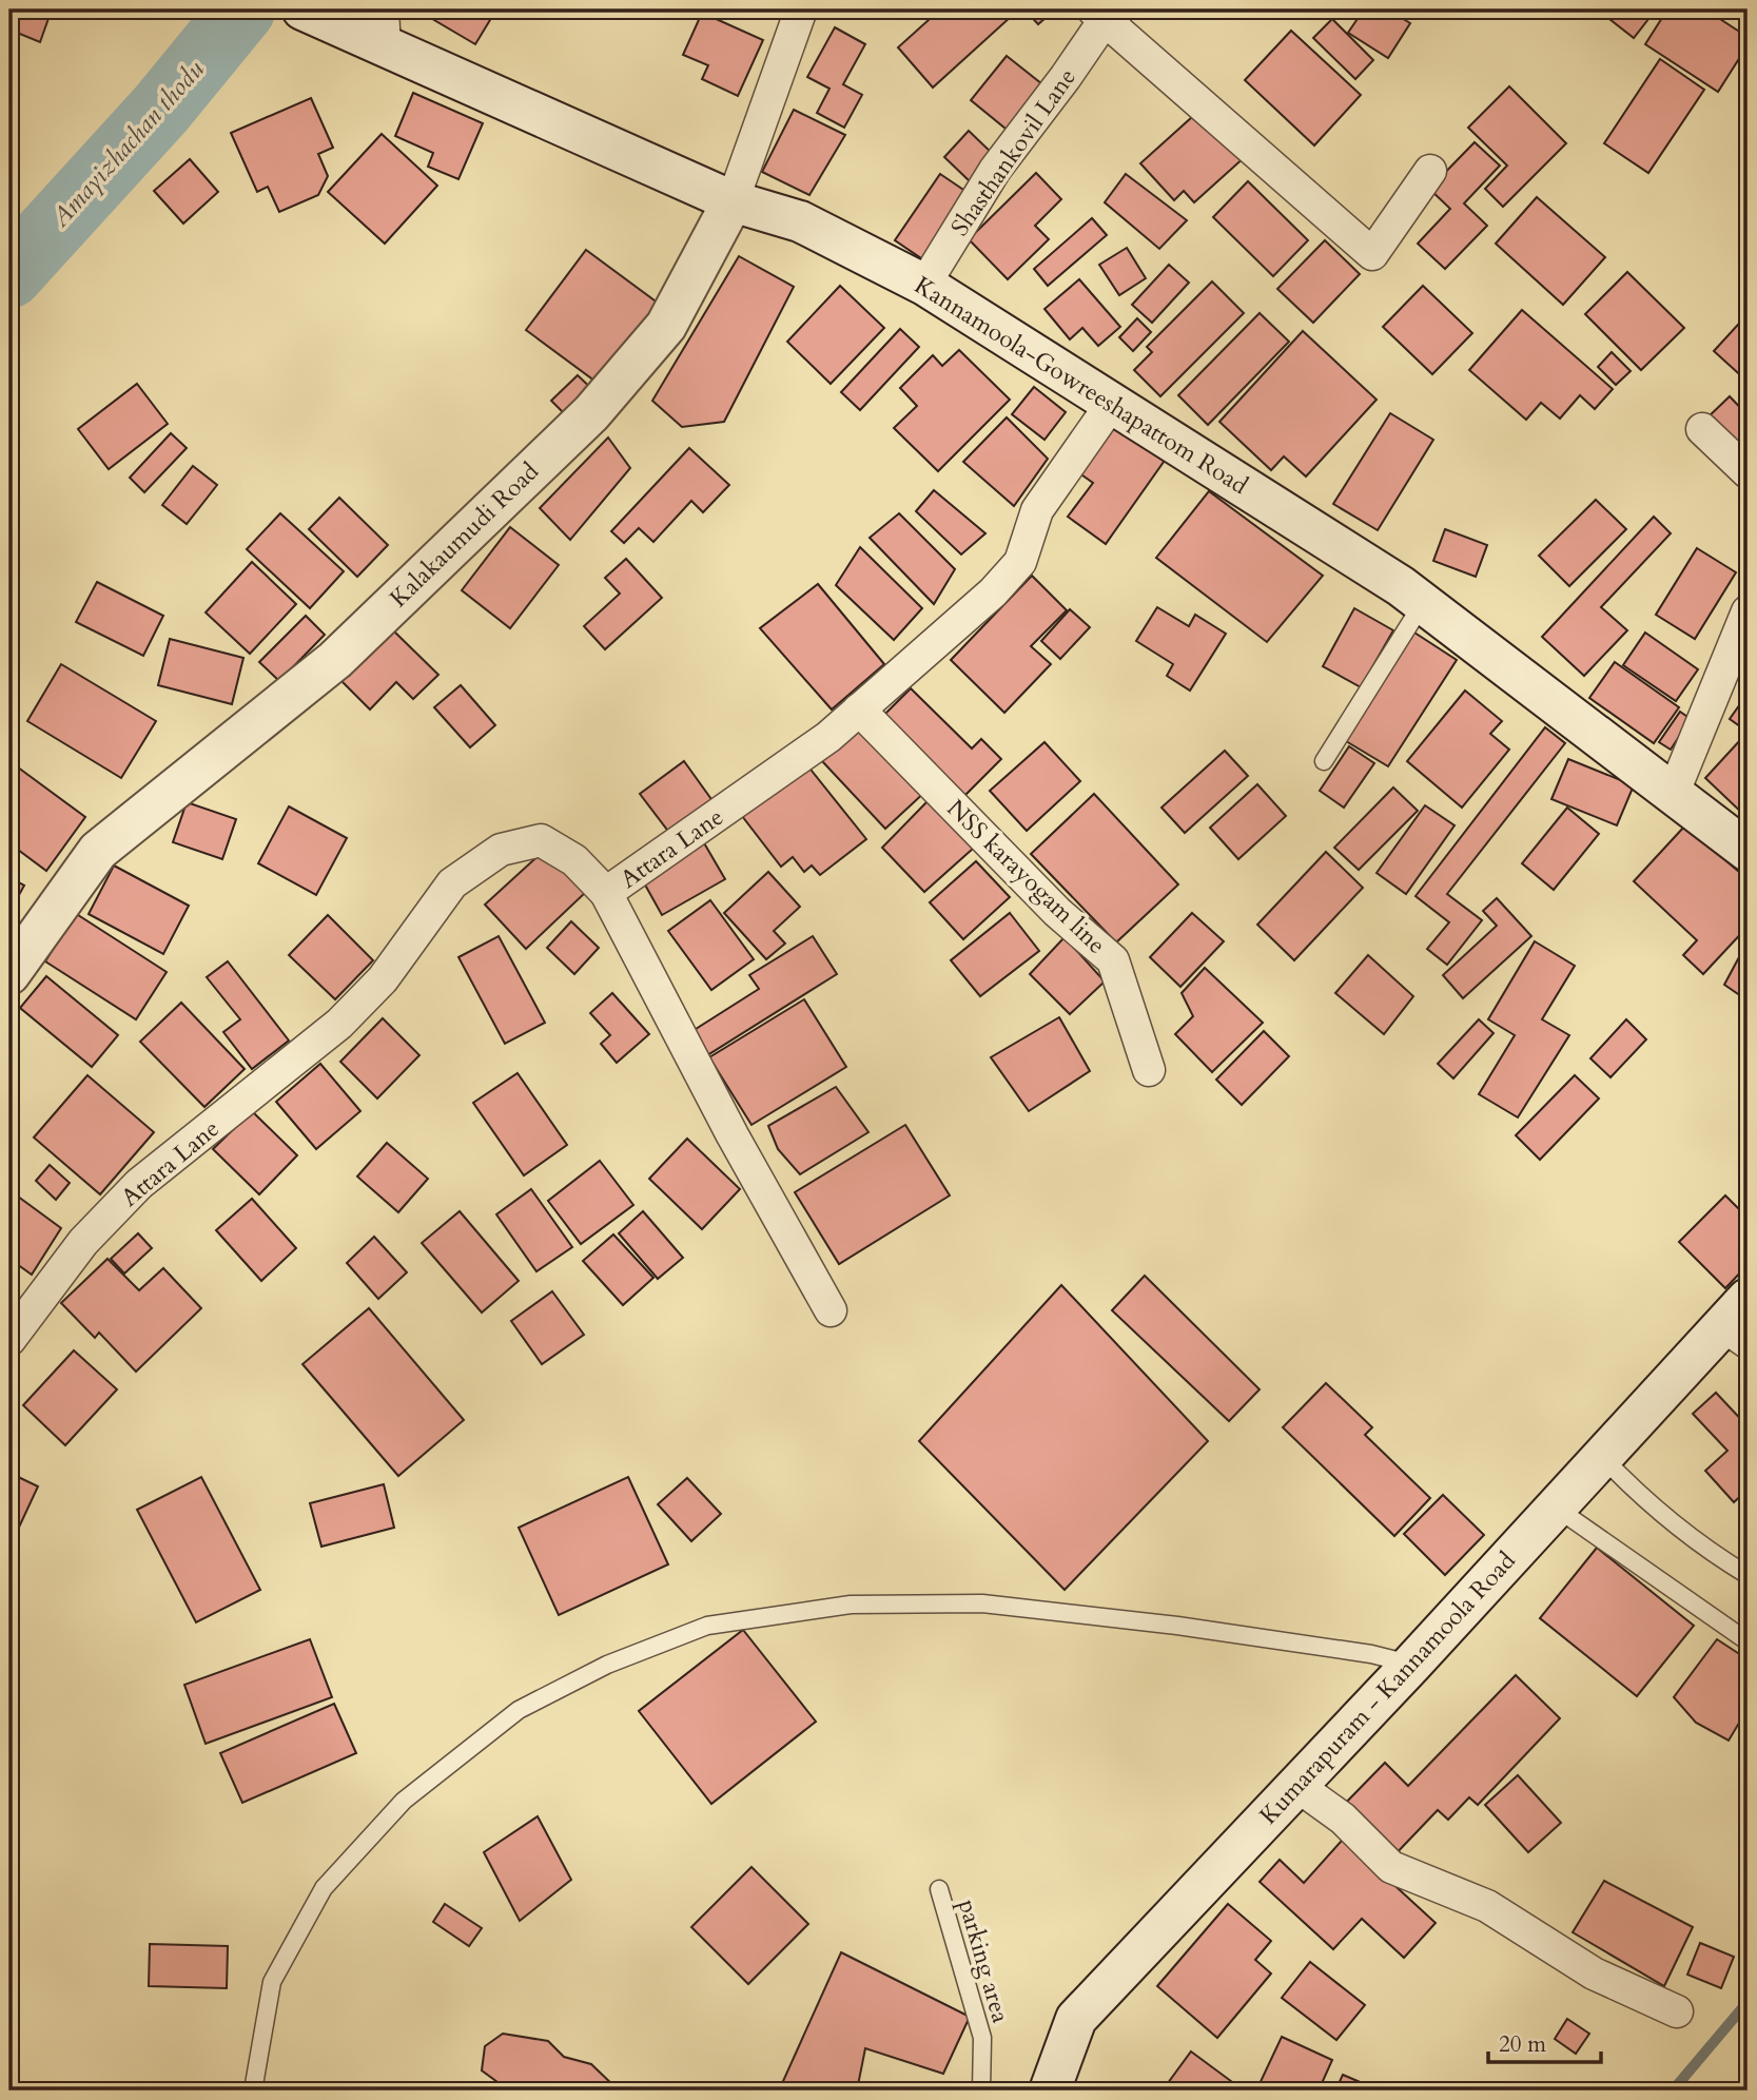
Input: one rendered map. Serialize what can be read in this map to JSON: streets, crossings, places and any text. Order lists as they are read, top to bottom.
{
  "streets": {
    "main road": ["Kannamoola-Gowreeshapattom Road", "Kalakaumudi Road", "Kumarapuram - Kannamoola Road"],
    "street": ["Shasthankovil Lane", "Attara Lane", "NSS karayogam line"],
    "lane": ["parking area"]
  },
  "crossings": [
    ["Shasthankovil Lane", "Kannamoola-Gowreeshapattom Road"],
    ["Kannamoola-Gowreeshapattom Road", "Kalakaumudi Road"],
    ["Kannamoola-Gowreeshapattom Road", "Attara Lane"],
    ["Attara Lane", "NSS karayogam line"]
  ],
  "water": ["Amayizhachan thodu"],
  "scale_bar": "20 m"
}
